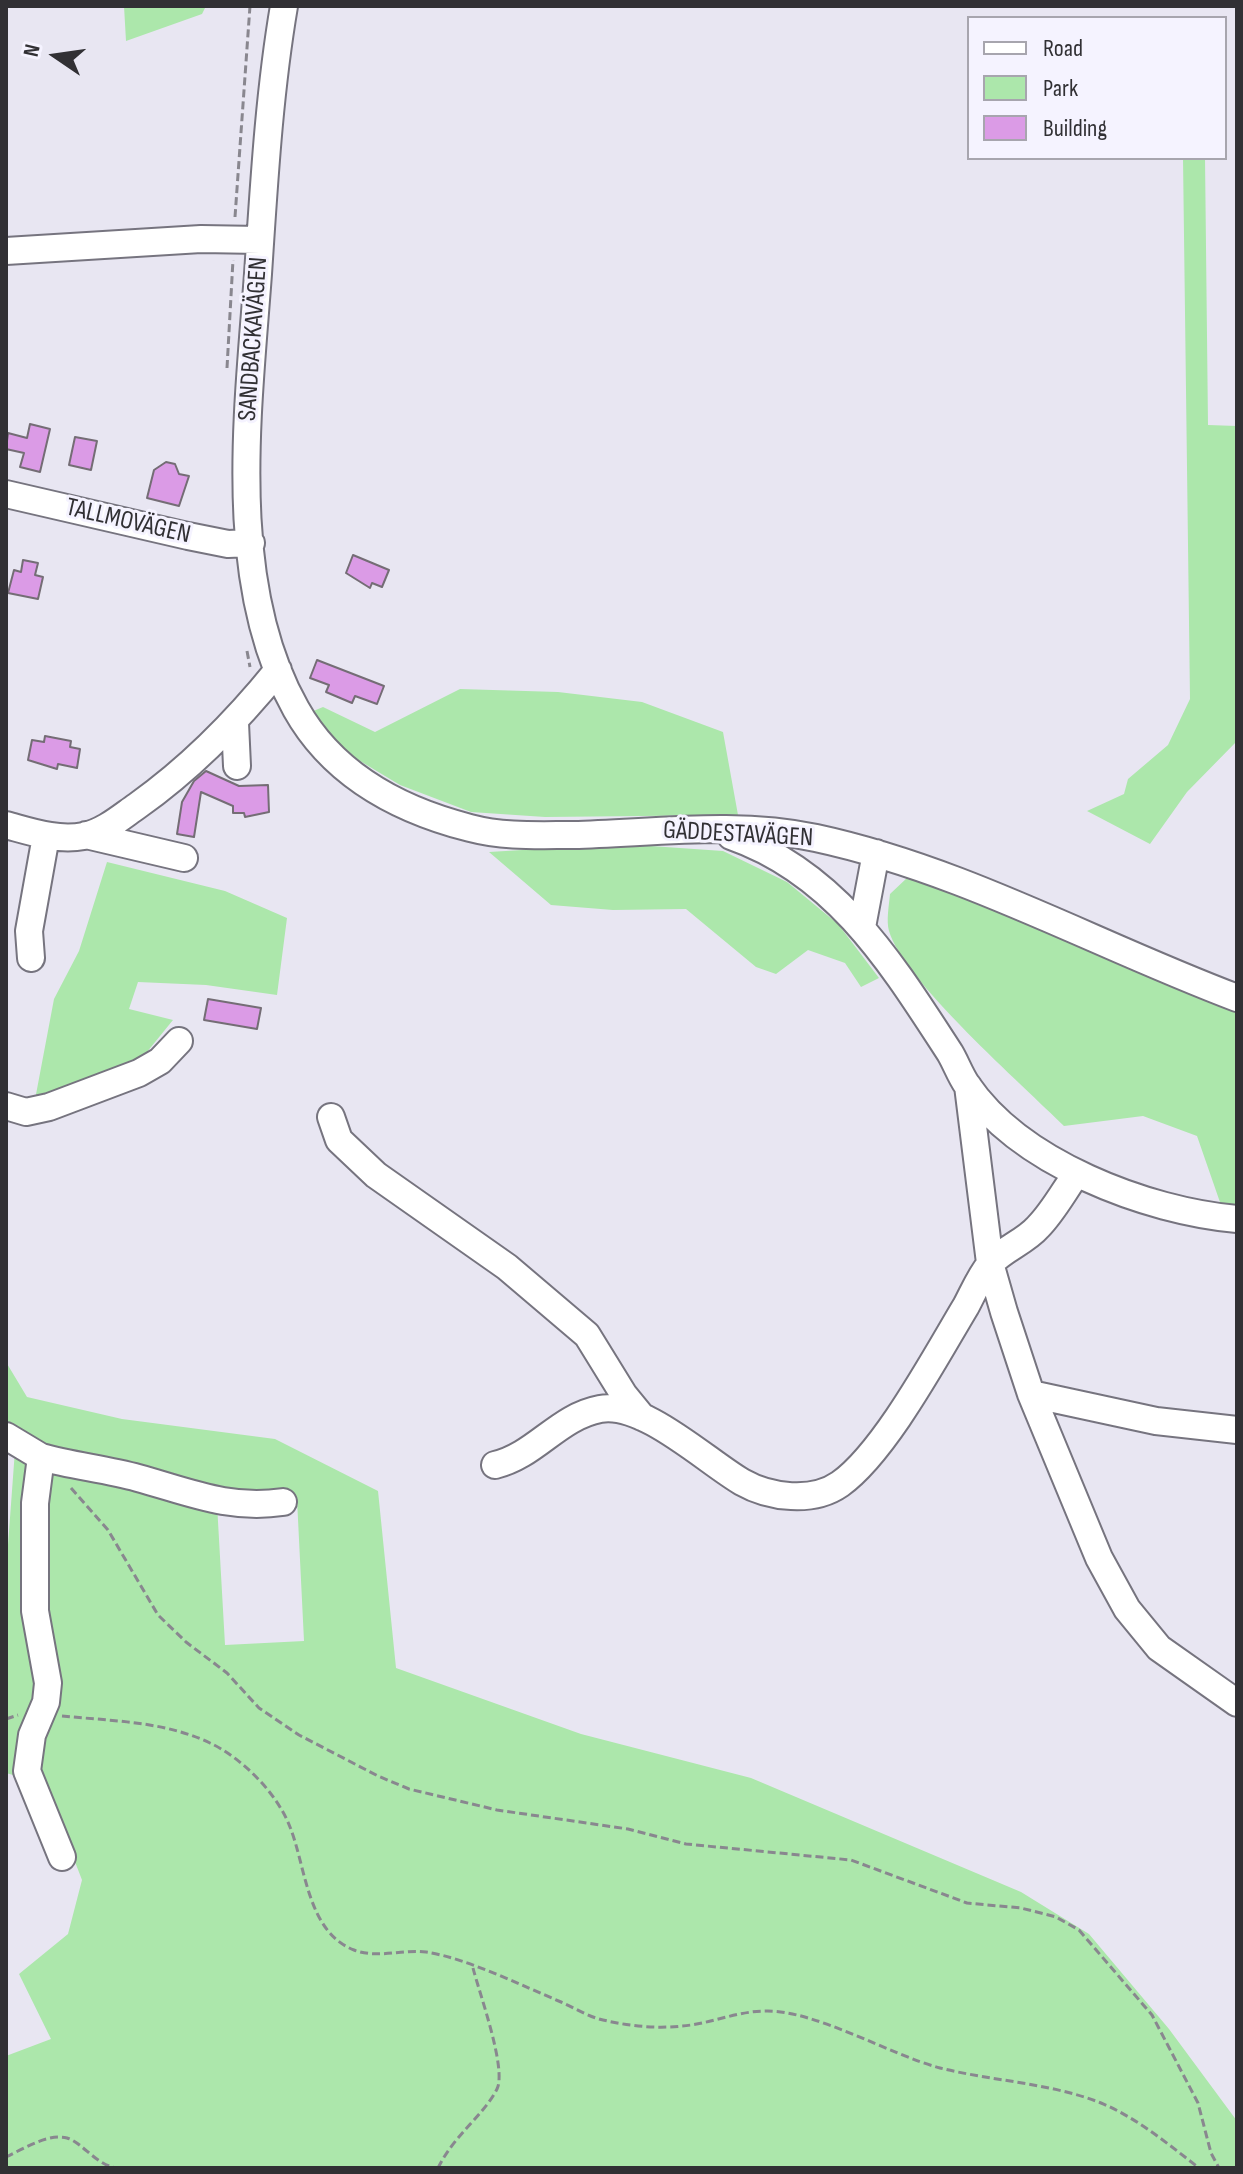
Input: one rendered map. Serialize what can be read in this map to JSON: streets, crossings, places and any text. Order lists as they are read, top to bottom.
{
  "streets": {
    "street": ["SANDBACKAVÄGEN", "TALLMOVÄGEN", "GÄDDESTAVÄGEN"]
  },
  "crossings": [
    ["SANDBACKAVÄGEN", "TALLMOVÄGEN"],
    ["SANDBACKAVÄGEN", "GÄDDESTAVÄGEN"]
  ],
  "legend": ["Road", "Park", "Building"],
  "north": "left"
}
